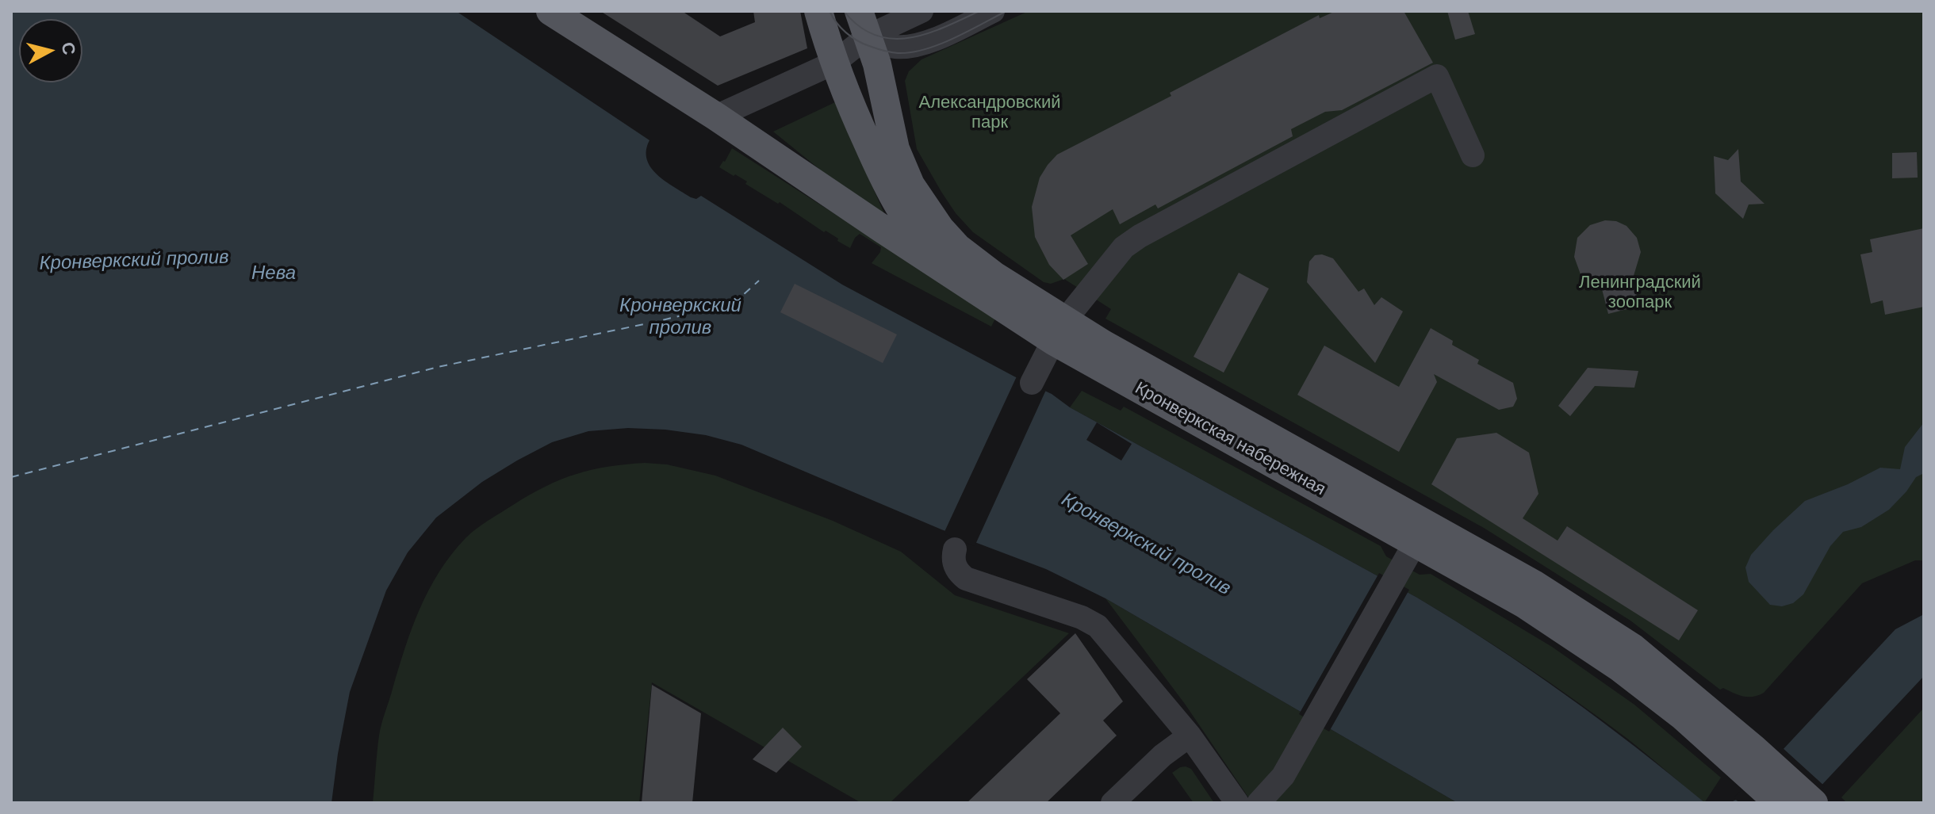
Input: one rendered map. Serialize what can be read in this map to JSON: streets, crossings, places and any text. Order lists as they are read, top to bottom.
{
  "streets": {
    "main road": ["Кронверкская набережная"]
  },
  "water": ["Кронверкский пролив", "Нева"],
  "parks": ["Александровский парк", "Ленинградский зоопарк"],
  "north": "right"
}
